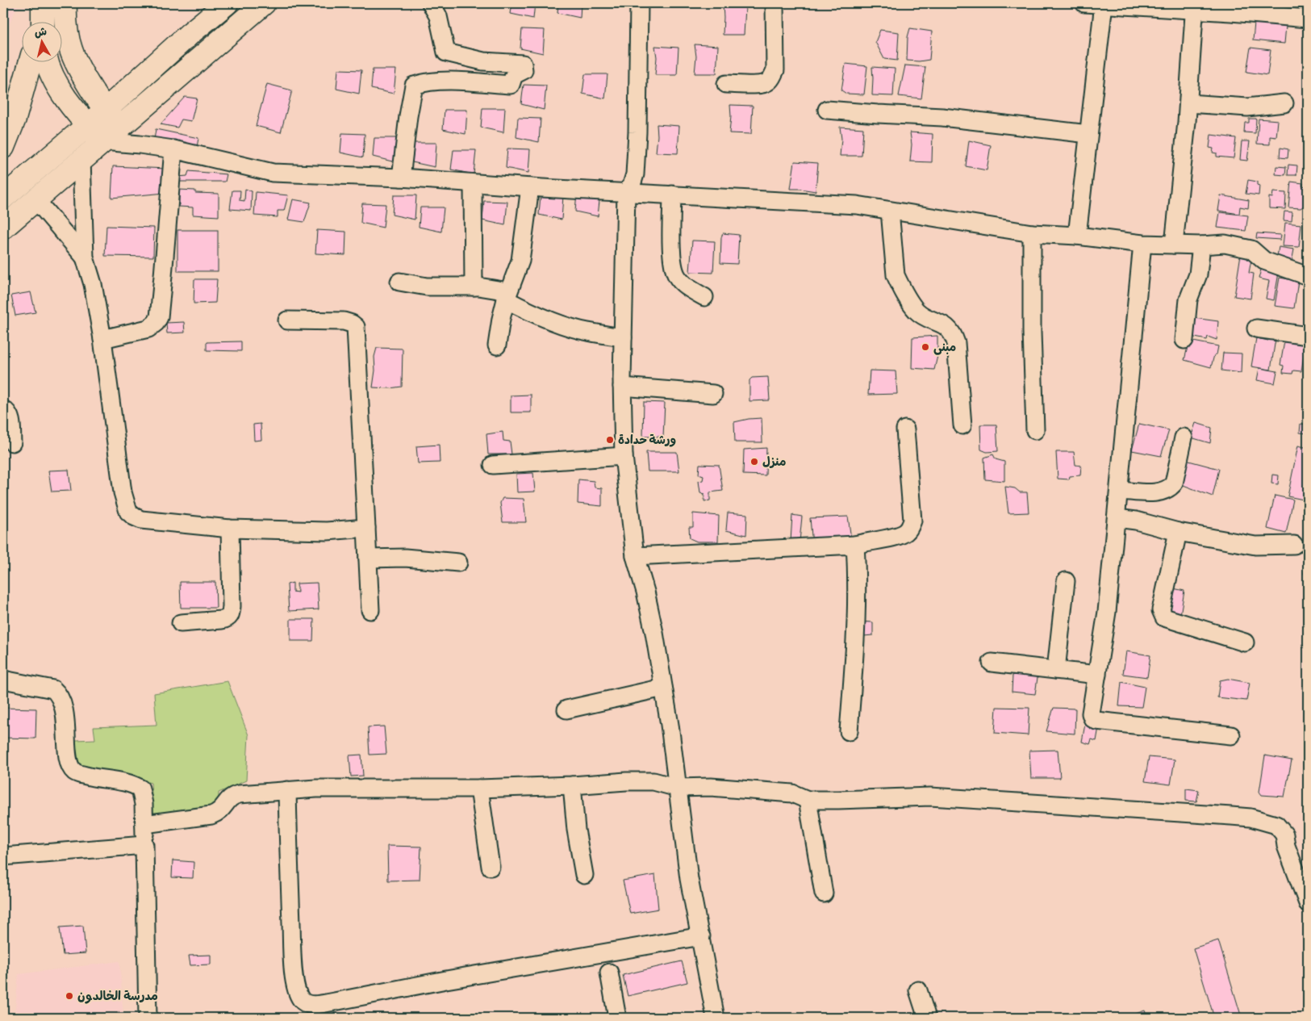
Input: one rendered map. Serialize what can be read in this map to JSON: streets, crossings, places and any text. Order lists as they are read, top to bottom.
{
  "places": [
    "مبنى",
    "ورشة حدادة",
    "منزل",
    "مدرسة الخالدون"
  ],
  "north": "top"
}
